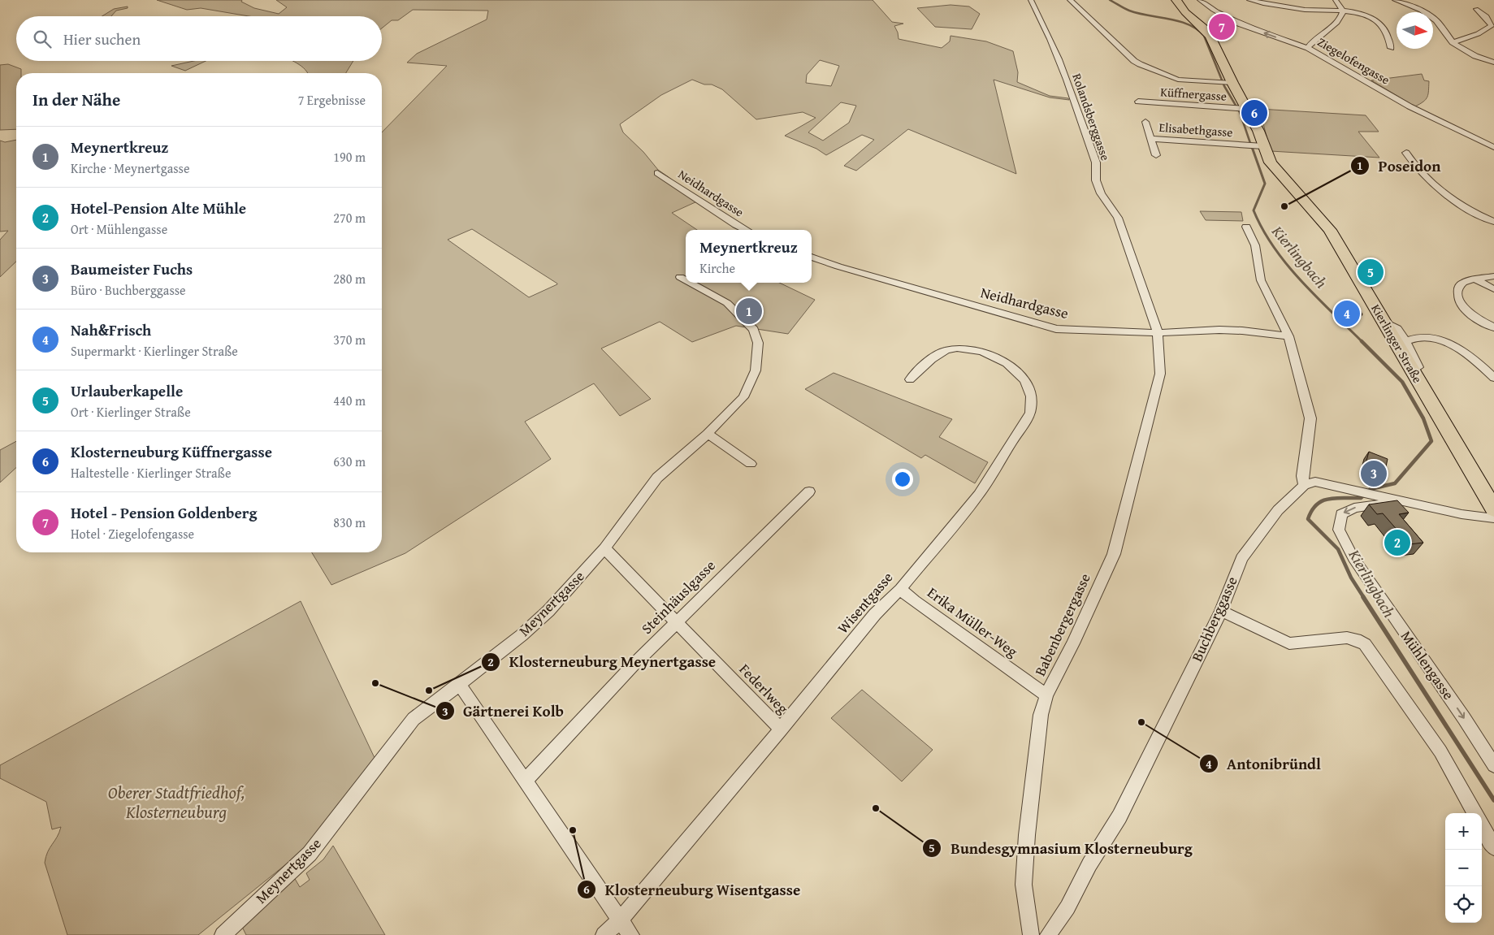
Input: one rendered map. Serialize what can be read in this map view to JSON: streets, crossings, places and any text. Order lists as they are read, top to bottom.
{
  "streets": {
    "main road": ["Kierlinger Straße"],
    "street": [
      "Ziegelofengasse",
      "Küffnergasse",
      "Rolandsberggasse",
      "Elisabethgasse",
      "Neidhardgasse",
      "Steinhäuslgasse",
      "Wisentgasse",
      "Meynertgasse",
      "Buchberggasse",
      "Erika Müller-Weg",
      "Babenbergergasse",
      "Mühlengasse",
      "Federlweg"
    ]
  },
  "crossings": [
    ["Küffnergasse", "Kierlinger Straße"],
    ["Rolandsberggasse", "Neidhardgasse"],
    ["Rolandsberggasse", "Babenbergergasse"],
    ["Elisabethgasse", "Kierlinger Straße"],
    ["Neidhardgasse", "Babenbergergasse"],
    ["Steinhäuslgasse", "Federlweg"],
    ["Wisentgasse", "Erika Müller-Weg"],
    ["Wisentgasse", "Federlweg"],
    ["Meynertgasse", "Federlweg"],
    ["Erika Müller-Weg", "Babenbergergasse"]
  ],
  "water": ["Kierlingbach"],
  "parks": ["Oberer Stadtfriedhof, Klosterneuburg"],
  "places": [
    "Poseidon",
    "Gärtnerei Kolb",
    "Klosterneuburg Meynertgasse",
    "Antonibründl",
    "Bundesgymnasium Klosterneuburg",
    "Klosterneuburg Wisentgasse"
  ],
  "north": "right",
  "page": {
    "pins": [
      "7",
      "6",
      "5",
      "1",
      "4",
      "3",
      "2"
    ],
    "search": "Hier suchen",
    "heading": ["In der Nähe", "7 Ergebnisse"],
    "list": [
      {
        "mark": "1",
        "name": "Meynertkreuz",
        "note": "Kirche · Meynertgasse",
        "value": "190 m"
      },
      {
        "mark": "2",
        "name": "Hotel-Pension Alte Mühle",
        "note": "Ort · Mühlengasse",
        "value": "270 m"
      },
      {
        "mark": "3",
        "name": "Baumeister Fuchs",
        "note": "Büro · Buchberggasse",
        "value": "280 m"
      },
      {
        "mark": "4",
        "name": "Nah&Frisch",
        "note": "Supermarkt · Kierlinger Straße",
        "value": "370 m"
      },
      {
        "mark": "5",
        "name": "Urlauberkapelle",
        "note": "Ort · Kierlinger Straße",
        "value": "440 m"
      },
      {
        "mark": "6",
        "name": "Klosterneuburg Küffnergasse",
        "note": "Haltestelle · Kierlinger Straße",
        "value": "630 m"
      },
      {
        "mark": "7",
        "name": "Hotel - Pension Goldenberg",
        "note": "Hotel · Ziegelofengasse",
        "value": "830 m"
      }
    ],
    "popup": ["Meynertkreuz", "Kirche"],
    "map_buttons": ["+", "−"]
  }
}
